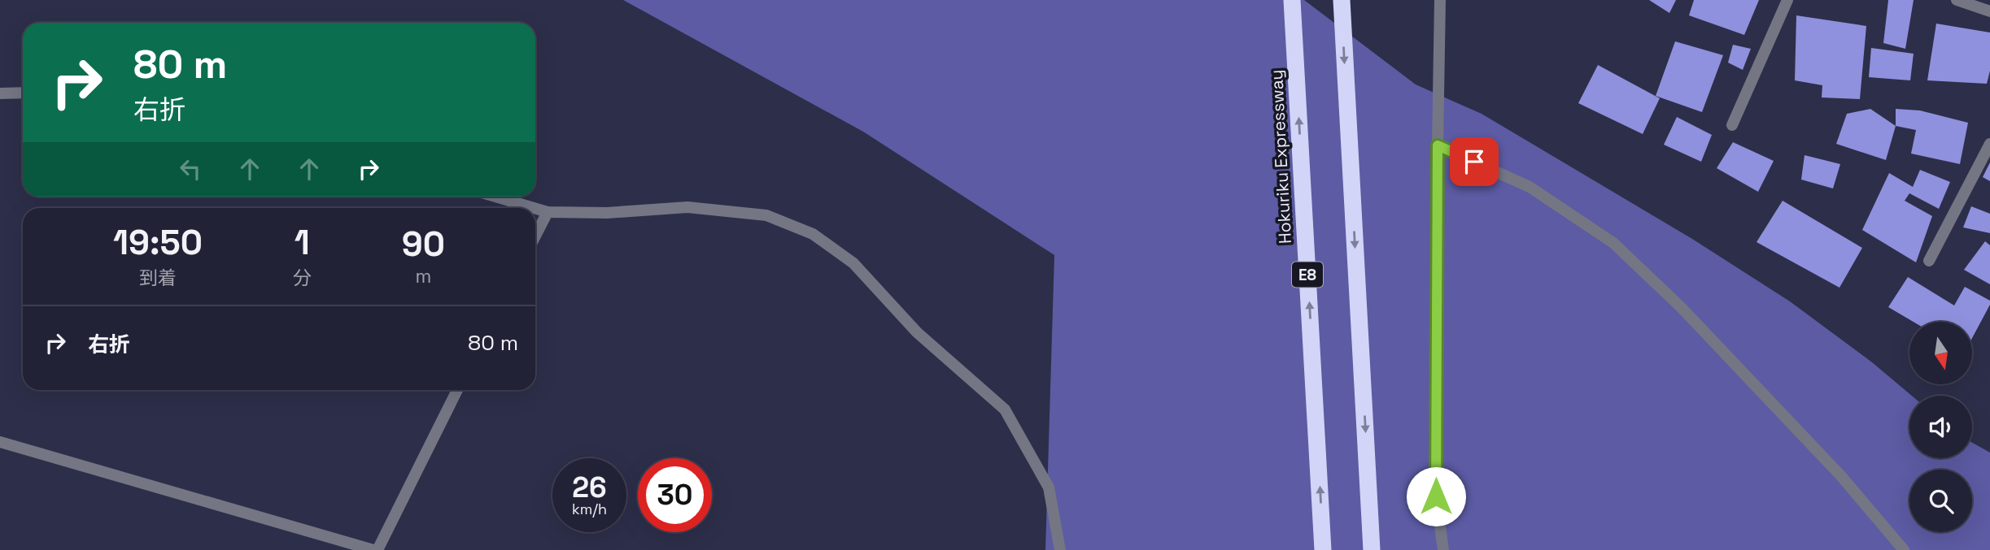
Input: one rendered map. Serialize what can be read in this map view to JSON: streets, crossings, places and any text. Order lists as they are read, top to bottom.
{
  "streets": {
    "highway": ["Hokuriku Expressway", "E8"]
  },
  "north": "bottom",
  "page": {
    "turn": ["80 m", "右折"],
    "eta": [
      "19:50",
      "到着",
      "1",
      "分",
      "90",
      "m"
    ],
    "list": [
      {
        "name": "右折",
        "value": "80 m"
      }
    ],
    "speed": "26 km/h",
    "limit": "30"
  }
}
